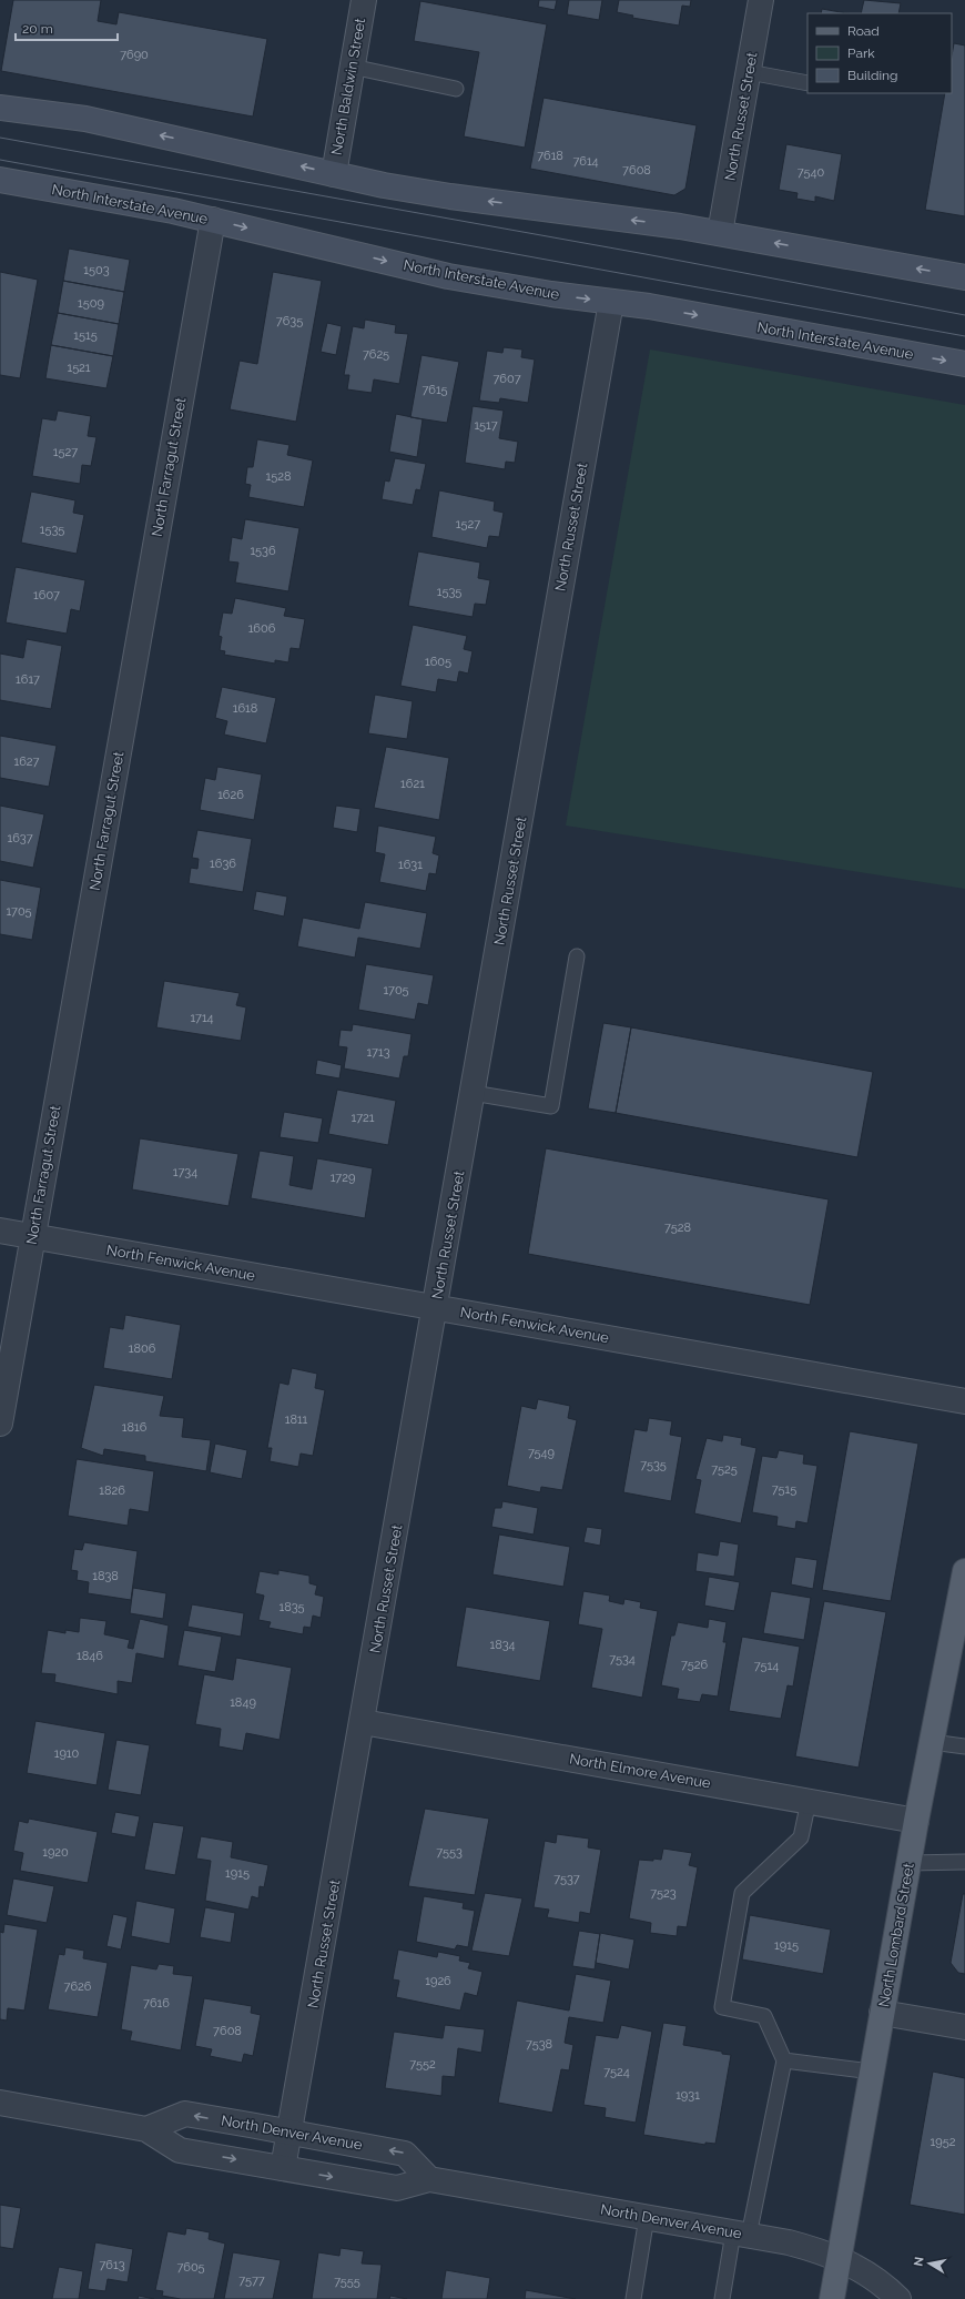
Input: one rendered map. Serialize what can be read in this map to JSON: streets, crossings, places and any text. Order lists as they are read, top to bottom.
{
  "streets": {
    "main road": ["North Interstate Avenue", "North Lombard Street"],
    "street": [
      "North Baldwin Street",
      "North Russet Street",
      "North Farragut Street",
      "North Fenwick Avenue",
      "North Elmore Avenue",
      "North Denver Avenue"
    ]
  },
  "crossings": [
    ["North Russet Street", "North Interstate Avenue"],
    ["North Russet Street", "North Fenwick Avenue"],
    ["North Russet Street", "North Elmore Avenue"],
    ["North Russet Street", "North Denver Avenue"],
    ["North Interstate Avenue", "North Farragut Street"],
    ["North Farragut Street", "North Fenwick Avenue"],
    ["North Elmore Avenue", "North Lombard Street"],
    ["North Lombard Street", "North Denver Avenue"]
  ],
  "house_numbers": [
    "7690",
    "7618",
    "7614",
    "7608",
    "7540",
    "1503",
    "1509",
    "7635",
    "1515",
    "7625",
    "1521",
    "7607",
    "7615",
    "1517",
    "1527",
    "1528",
    "1527",
    "1535",
    "1536",
    "1535",
    "1607",
    "1606",
    "1605",
    "1617",
    "1618",
    "1627",
    "1621",
    "1626",
    "1637",
    "1636",
    "1631",
    "1705",
    "1705",
    "1714",
    "1713",
    "1721",
    "1734",
    "1729",
    "7528",
    "1806",
    "1811",
    "1816",
    "7549",
    "7535",
    "7525",
    "7515",
    "1826",
    "1838",
    "1835",
    "1834",
    "1846",
    "7534",
    "7526",
    "7514",
    "1849",
    "1910",
    "1920",
    "7553",
    "1915",
    "7537",
    "7523",
    "1915",
    "1926",
    "7626",
    "7616",
    "7608",
    "7538",
    "7552",
    "7524",
    "1931",
    "1952",
    "7613",
    "7605",
    "7577",
    "7555"
  ],
  "legend": ["Road", "Park", "Building"],
  "scale_bar": "20 m",
  "north": "left"
}
